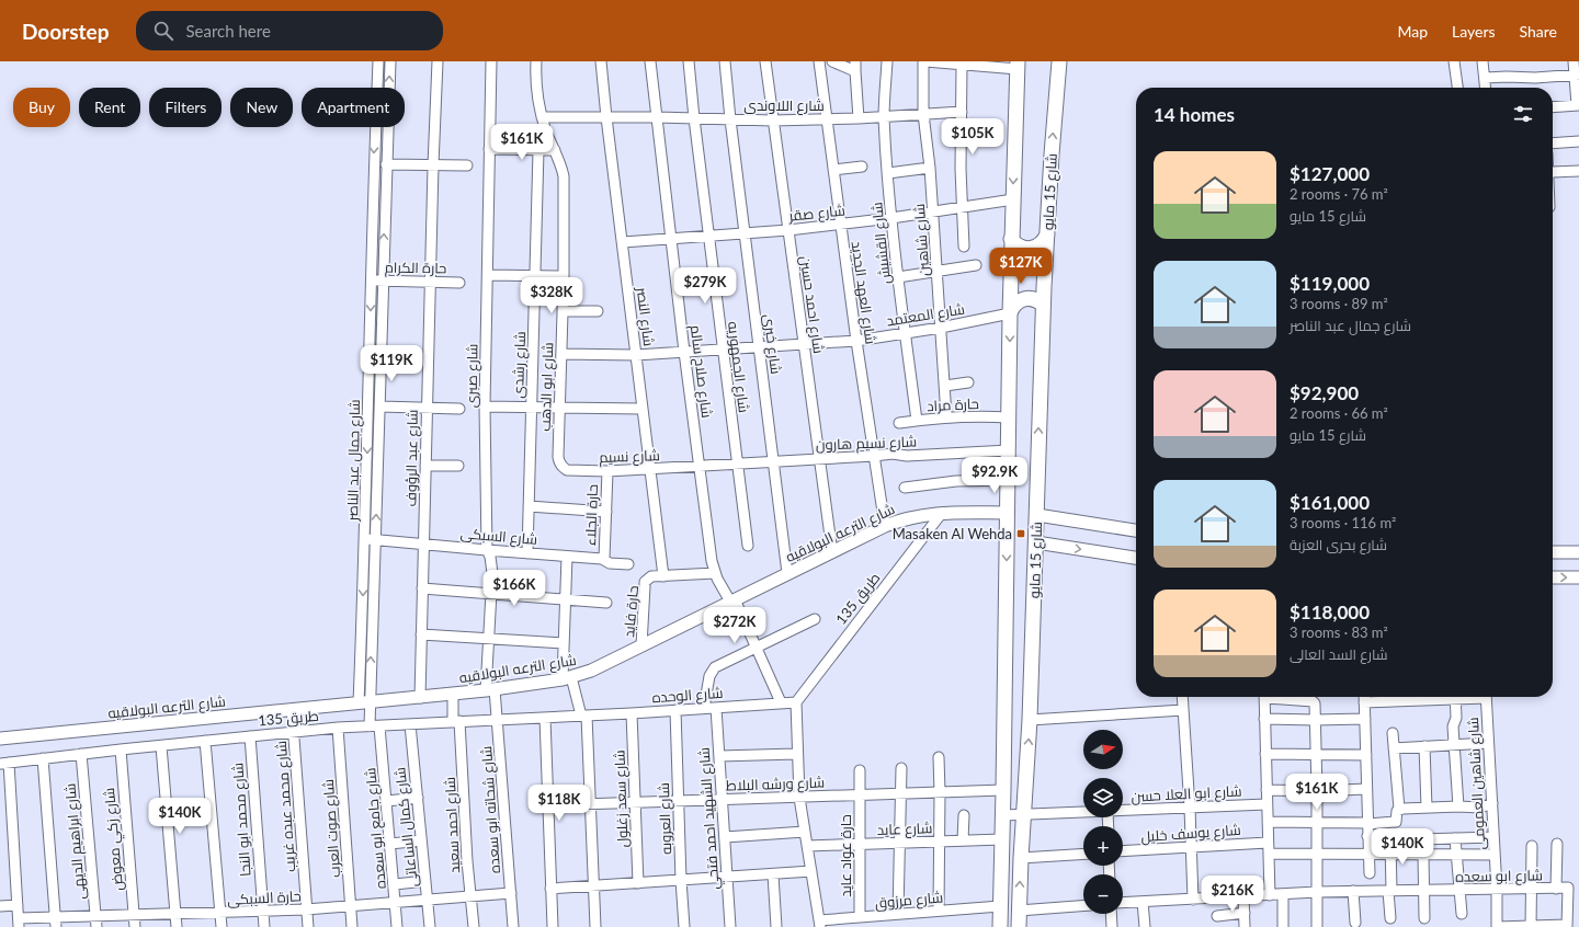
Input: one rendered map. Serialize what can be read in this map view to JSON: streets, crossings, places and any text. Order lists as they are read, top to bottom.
{
  "streets": {
    "main road": ["شارع 15 مايو"],
    "street": [
      "شارع اللاوندى",
      "شارع صقر",
      "شارع شاهين",
      "شارع القشيش",
      "حارة الكرام",
      "شارع العهد الجديد",
      "شارع احمد حسين",
      "شارع المعتمد",
      "شارع النصر",
      "شارع خيرى",
      "شارع رشدى",
      "شارع الجمهوريه",
      "شارع صلاح سالم",
      "شارع صبرى",
      "شارع ابو الدهب",
      "حارة مراد",
      "شارع نسيم هارون",
      "شارع نسيم",
      "شارع عبد الرؤوف",
      "شارع جمال عبد الناصر",
      "حارة الجلاء",
      "شارع الترعه البولاقيه",
      "شارع السبكى",
      "طريق 135",
      "حارة فايد",
      "شارع الوحده",
      "شارع ورشه البلاط",
      "شارع شاهين العمومى",
      "شارع ابو العلا حسن",
      "شارع سعد زغلول",
      "شارع محمد عبده غريب",
      "شارع شحاته ابو سعده",
      "شارع العروبه",
      "شارع الشهيد احمد فتحي",
      "شارع محمد ابو النجا",
      "شارع احمد سعيد",
      "شارع كمال الساعاتى",
      "شارع صوت العرب",
      "شارع جامع ابو سعده",
      "شارع عايد",
      "شارع يوسف خليل",
      "شارع زكي معوض",
      "شارع ابراهيم الديهى",
      "حارة عواد عايد",
      "شارع ابو سعده",
      "حارة السبكى",
      "شارع مرزوق"
    ]
  },
  "crossings": [
    ["شارع اللاوندى", "شارع شاهين"],
    ["شارع اللاوندى", "شارع القشيش"],
    ["شارع اللاوندى", "شارع العهد الجديد"],
    ["شارع اللاوندى", "شارع احمد حسين"],
    ["شارع اللاوندى", "شارع النصر"],
    ["شارع اللاوندى", "شارع خيرى"],
    ["شارع اللاوندى", "شارع الجمهوريه"],
    ["شارع اللاوندى", "شارع صلاح سالم"],
    ["شارع اللاوندى", "شارع ابو الدهب"],
    ["شارع 15 مايو", "شارع صقر"],
    ["شارع 15 مايو", "شارع المعتمد"],
    ["شارع 15 مايو", "حارة مراد"],
    ["شارع 15 مايو", "شارع نسيم هارون"],
    ["شارع 15 مايو", "شارع الترعه البولاقيه"],
    ["شارع 15 مايو", "شارع ورشه البلاط"],
    ["شارع 15 مايو", "شارع ابو العلا حسن"],
    ["شارع 15 مايو", "شارع عايد"],
    ["شارع 15 مايو", "شارع مرزوق"],
    ["شارع صقر", "شارع شاهين"],
    ["شارع صقر", "شارع القشيش"],
    ["شارع صقر", "شارع العهد الجديد"],
    ["شارع صقر", "شارع احمد حسين"],
    ["شارع صقر", "شارع النصر"],
    ["شارع صقر", "شارع خيرى"],
    ["شارع صقر", "شارع الجمهوريه"],
    ["شارع صقر", "شارع صلاح سالم"],
    ["شارع شاهين", "شارع المعتمد"],
    ["شارع شاهين", "حارة مراد"],
    ["شارع القشيش", "شارع المعتمد"],
    ["شارع القشيش", "حارة مراد"],
    ["حارة الكرام", "شارع عبد الرؤوف"],
    ["حارة الكرام", "شارع جمال عبد الناصر"],
    ["شارع العهد الجديد", "شارع المعتمد"],
    ["شارع العهد الجديد", "شارع نسيم هارون"],
    ["شارع العهد الجديد", "شارع الترعه البولاقيه"],
    ["شارع احمد حسين", "شارع المعتمد"],
    ["شارع احمد حسين", "شارع نسيم هارون"],
    ["شارع احمد حسين", "شارع الترعه البولاقيه"],
    ["شارع المعتمد", "شارع النصر"],
    ["شارع المعتمد", "شارع خيرى"],
    ["شارع المعتمد", "شارع الجمهوريه"],
    ["شارع المعتمد", "شارع صلاح سالم"],
    ["شارع المعتمد", "شارع ابو الدهب"],
    ["شارع النصر", "شارع نسيم"],
    ["شارع النصر", "حارة فايد"],
    ["شارع خيرى", "شارع نسيم هارون"],
    ["شارع خيرى", "شارع الترعه البولاقيه"],
    ["شارع رشدى", "شارع السبكى"],
    ["شارع الجمهوريه", "شارع نسيم هارون"],
    ["شارع صلاح سالم", "شارع نسيم هارون"],
    ["شارع صلاح سالم", "شارع نسيم"],
    ["شارع صلاح سالم", "شارع الترعه البولاقيه"],
    ["شارع صلاح سالم", "شارع الوحده"],
    ["شارع صبرى", "شارع الترعه البولاقيه"],
    ["شارع صبرى", "شارع السبكى"],
    ["شارع صبرى", "شارع شحاته ابو سعده"],
    ["شارع ابو الدهب", "شارع نسيم"],
    ["شارع نسيم هارون", "شارع نسيم"],
    ["شارع نسيم", "حارة الجلاء"],
    ["شارع عبد الرؤوف", "شارع الترعه البولاقيه"],
    ["شارع عبد الرؤوف", "شارع السبكى"],
    ["شارع جمال عبد الناصر", "شارع الترعه البولاقيه"],
    ["شارع جمال عبد الناصر", "شارع السبكى"],
    ["شارع جمال عبد الناصر", "شارع جامع ابو سعده"],
    ["حارة الجلاء", "شارع السبكى"],
    ["شارع الترعه البولاقيه", "طريق 135"],
    ["شارع الترعه البولاقيه", "حارة فايد"],
    ["شارع الترعه البولاقيه", "شارع محمد عبده غريب"],
    ["شارع الترعه البولاقيه", "شارع شحاته ابو سعده"],
    ["شارع الترعه البولاقيه", "شارع احمد سعيد"],
    ["شارع الترعه البولاقيه", "شارع جامع ابو سعده"],
    ["طريق 135", "شارع الوحده"],
    ["طريق 135", "شارع محمد عبده غريب"],
    ["طريق 135", "شارع شحاته ابو سعده"],
    ["طريق 135", "شارع محمد ابو النجا"],
    ["طريق 135", "شارع احمد سعيد"],
    ["طريق 135", "شارع كمال الساعاتى"],
    ["طريق 135", "شارع صوت العرب"],
    ["طريق 135", "شارع جامع ابو سعده"],
    ["طريق 135", "شارع زكي معوض"],
    ["طريق 135", "شارع ابراهيم الديهى"],
    ["شارع الوحده", "شارع سعد زغلول"],
    ["شارع الوحده", "شارع العروبه"],
    ["شارع الوحده", "شارع الشهيد احمد فتحي"],
    ["شارع ورشه البلاط", "شارع سعد زغلول"],
    ["شارع ورشه البلاط", "شارع العروبه"],
    ["شارع ورشه البلاط", "شارع الشهيد احمد فتحي"],
    ["شارع ورشه البلاط", "حارة عواد عايد"],
    ["شارع شاهين العمومى", "شارع ابو سعده"],
    ["شارع محمد عبده غريب", "حارة السبكى"],
    ["شارع شحاته ابو سعده", "حارة السبكى"],
    ["شارع محمد ابو النجا", "حارة السبكى"],
    ["شارع احمد سعيد", "حارة السبكى"],
    ["شارع كمال الساعاتى", "حارة السبكى"],
    ["شارع صوت العرب", "حارة السبكى"],
    ["شارع جامع ابو سعده", "حارة السبكى"],
    ["شارع عايد", "حارة عواد عايد"],
    ["شارع زكي معوض", "حارة السبكى"],
    ["شارع ابراهيم الديهى", "حارة السبكى"],
    ["حارة عواد عايد", "شارع مرزوق"]
  ],
  "places": {
    "transit": ["Masaken Al Wehda"]
  },
  "north": "right",
  "page": {
    "header": "Doorstep",
    "search": "Search here",
    "nav": ["Map", "Layers", "Share"],
    "chip": [
      "Buy",
      "Rent",
      "Filters",
      "New",
      "Apartment"
    ],
    "heading": "14 homes",
    "price": [
      "$105K",
      "$161K",
      "$127K",
      "$279K",
      "$328K",
      "$119K",
      "$92.9K",
      "$166K",
      "$272K",
      "$161K",
      "$118K",
      "$140K",
      "$140K",
      "$216K"
    ],
    "list": [
      {
        "name": "$127,000",
        "note": "2 rooms · 76 m² · شارع 15 مايو"
      },
      {
        "name": "$119,000",
        "note": "3 rooms · 89 m² · شارع جمال عبد الناصر"
      },
      {
        "name": "$92,900",
        "note": "2 rooms · 66 m² · شارع 15 مايو"
      },
      {
        "name": "$161,000",
        "note": "3 rooms · 116 m² · شارع بحرى العزبة"
      },
      {
        "name": "$118,000",
        "note": "3 rooms · 83 m² · شارع السد العالى"
      }
    ],
    "map_buttons": ["+", "−"]
  }
}
